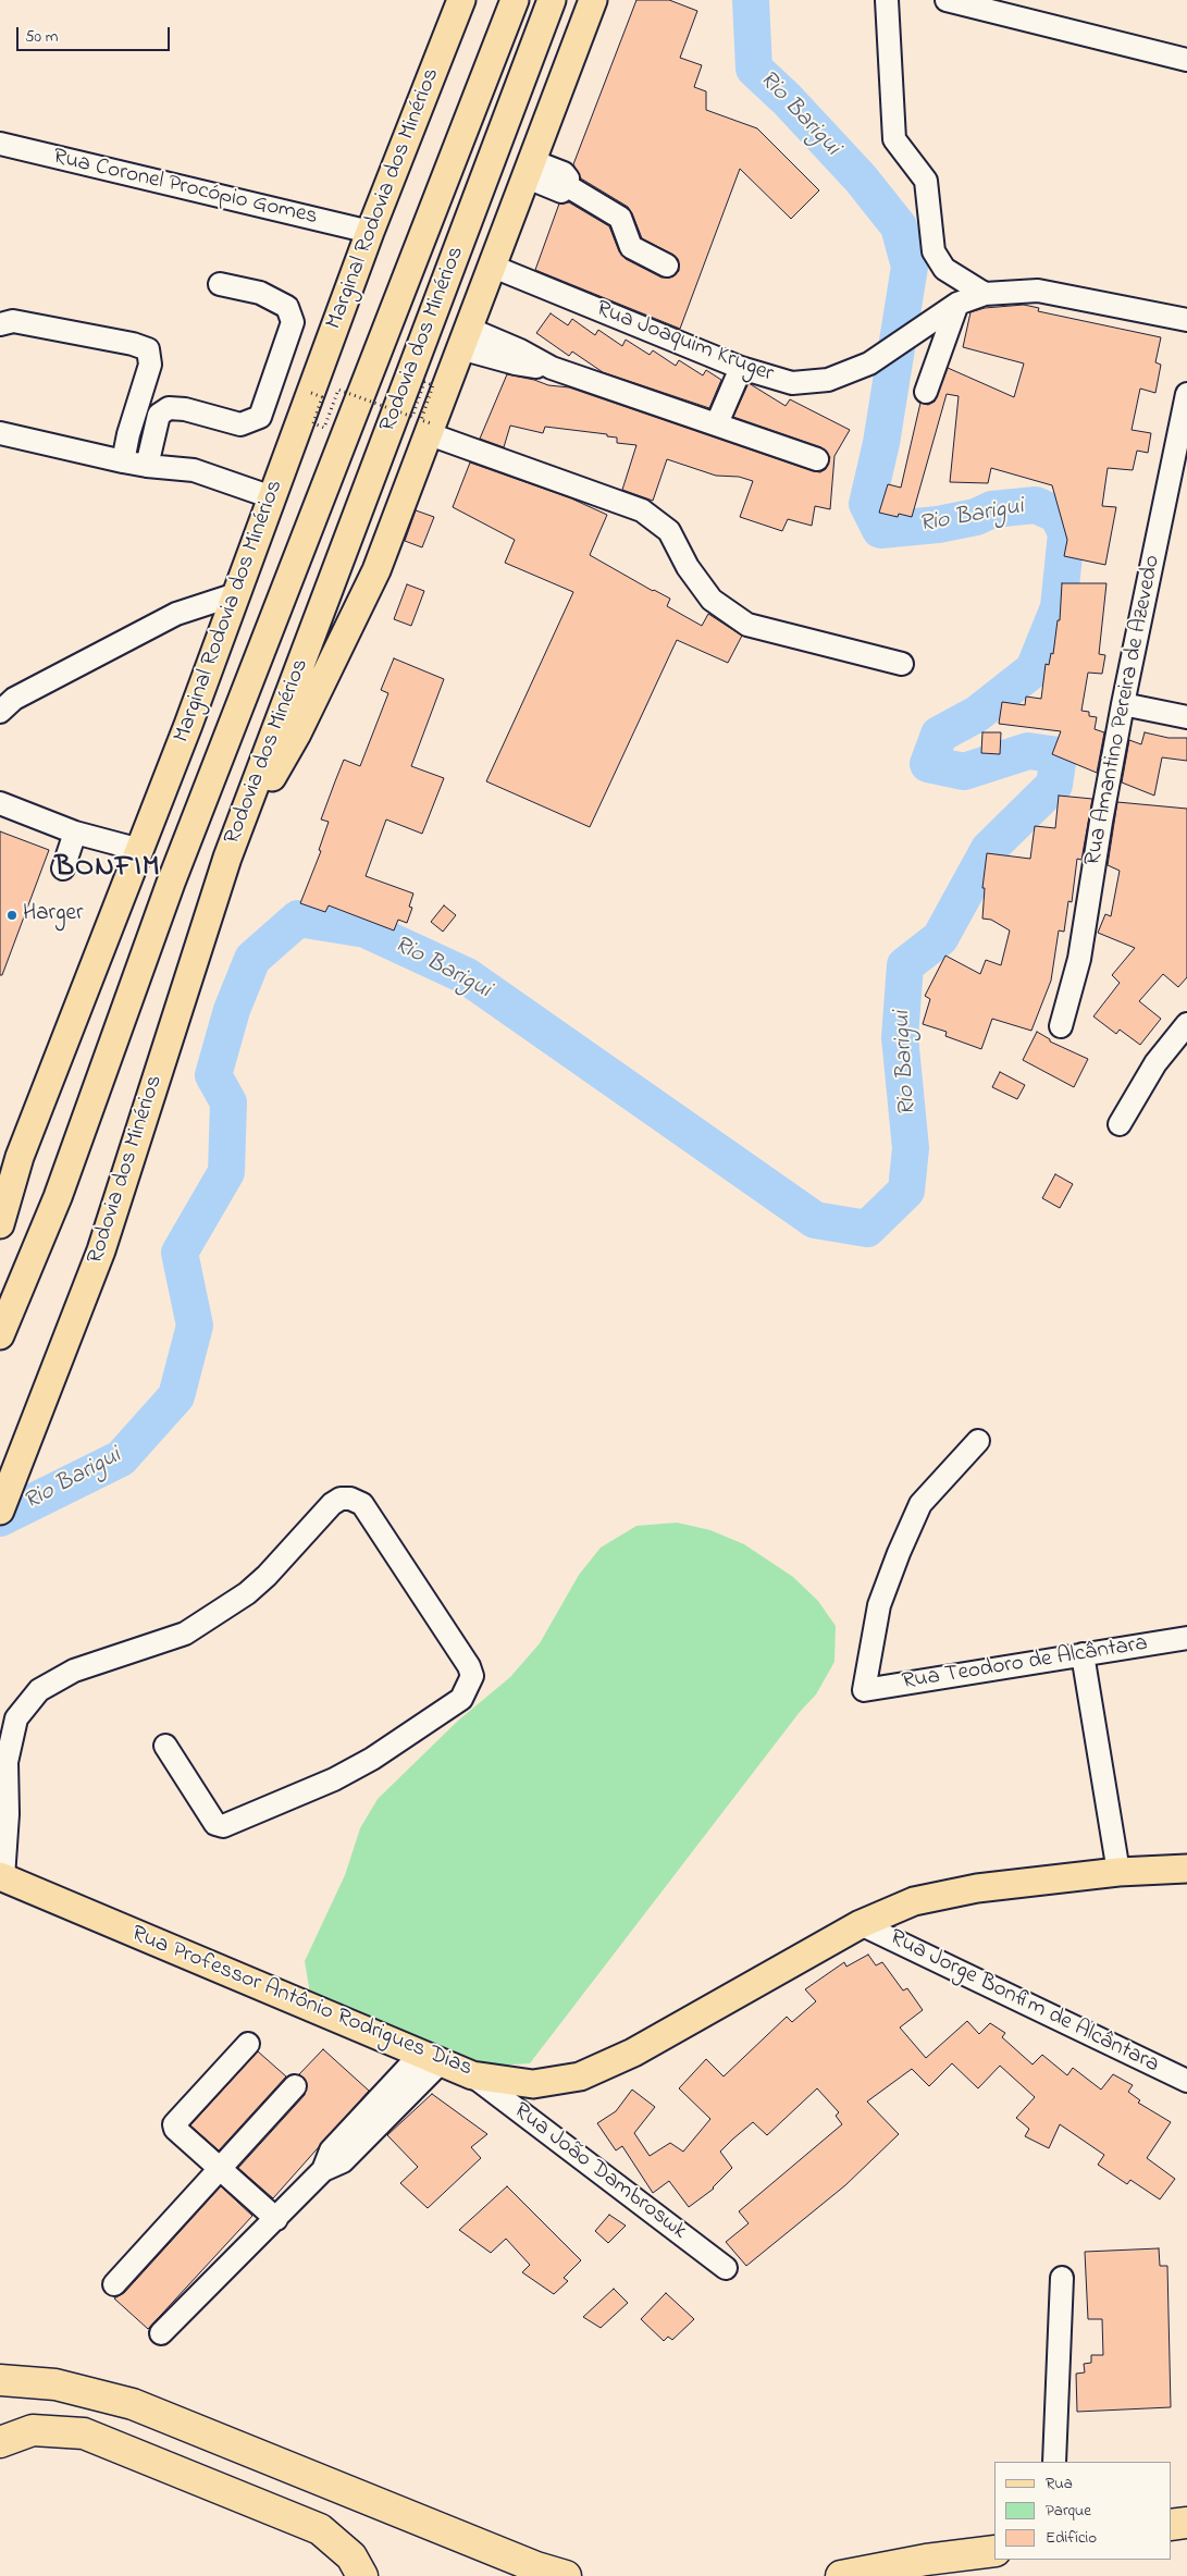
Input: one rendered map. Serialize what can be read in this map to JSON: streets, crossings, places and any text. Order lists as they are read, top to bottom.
{
  "streets": {
    "main road": ["Marginal Rodovia dos Minérios", "Rodovia dos Minérios", "Rua Professor Antônio Rodrigues Dias"],
    "street": [
      "Rua Coronel Procópio Gomes",
      "Rua Joaquim Kruger",
      "Rua Amantino Pereira de Azevedo",
      "Rua Teodoro de Alcântara",
      "Rua Jorge Bonfim de Alcântara",
      "Rua João Dambroswk"
    ]
  },
  "crossings": [
    ["Rua Coronel Procópio Gomes", "Marginal Rodovia dos Minérios"],
    ["Rua Professor Antônio Rodrigues Dias", "Rua Jorge Bonfim de Alcântara"],
    ["Rua Professor Antônio Rodrigues Dias", "Rua João Dambroswk"]
  ],
  "districts": ["BONFIM"],
  "water": ["Rio Barigui"],
  "places": ["Harger"],
  "legend": ["Rua", "Parque", "Edifício"],
  "scale_bar": "50 m"
}
